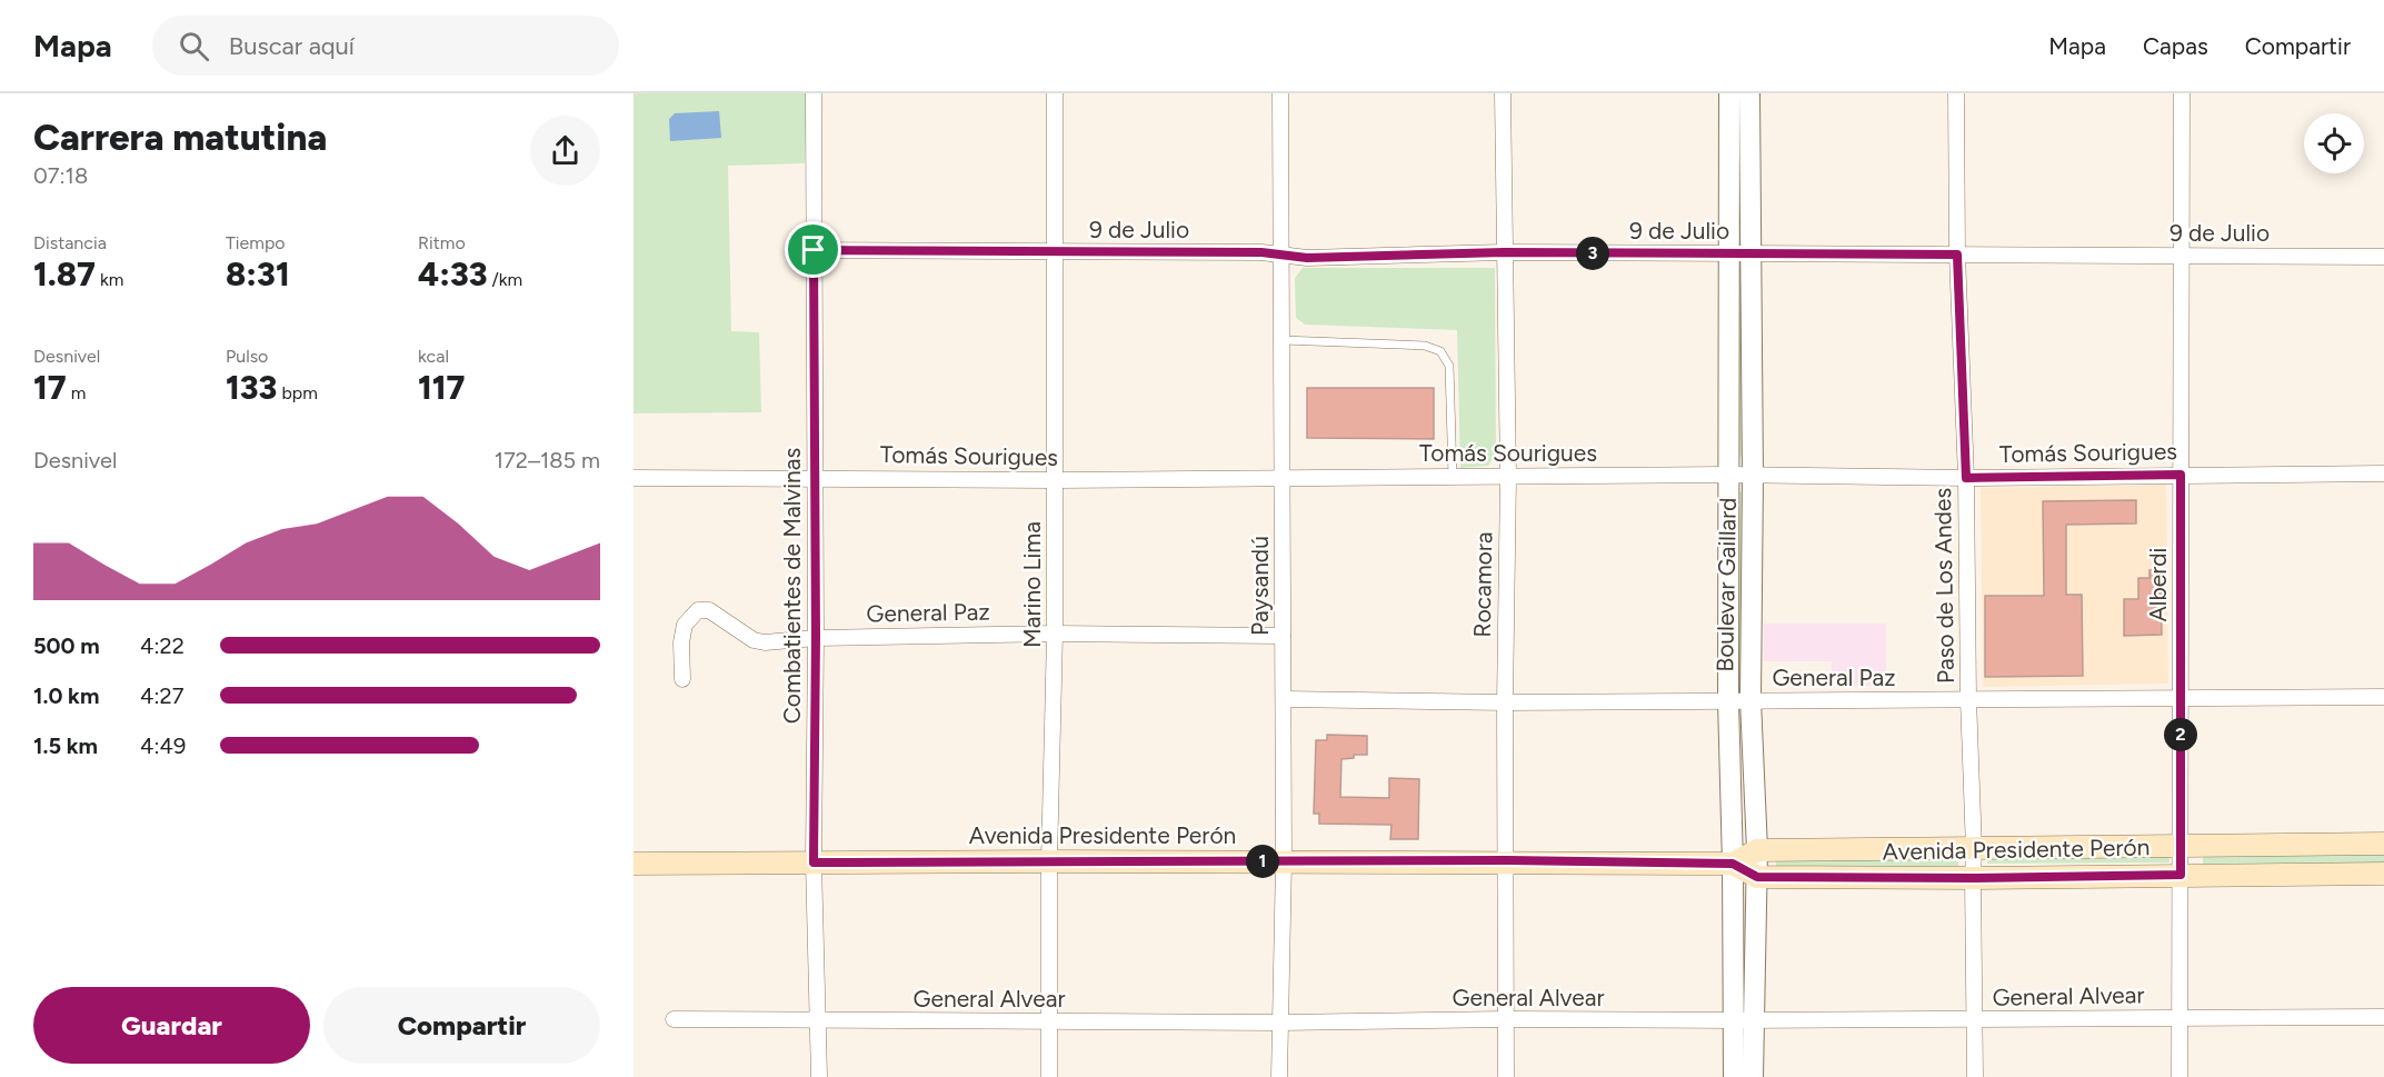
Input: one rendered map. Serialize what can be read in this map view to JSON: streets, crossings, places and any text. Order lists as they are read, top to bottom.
{
  "streets": {
    "main road": ["Avenida Presidente Perón"],
    "street": [
      "9 de Julio",
      "Tomás Sourigues",
      "Marino Lima",
      "Rocamora",
      "Boulevar Gaillard",
      "Alberdi",
      "Combatientes de Malvinas",
      "Paysandú",
      "Paso de Los Andes",
      "General Paz",
      "General Alvear"
    ]
  },
  "crossings": [
    ["9 de Julio", "Marino Lima"],
    ["9 de Julio", "Rocamora"],
    ["9 de Julio", "Boulevar Gaillard"],
    ["9 de Julio", "Alberdi"],
    ["9 de Julio", "Combatientes de Malvinas"],
    ["9 de Julio", "Paysandú"],
    ["9 de Julio", "Paso de Los Andes"],
    ["Tomás Sourigues", "Marino Lima"],
    ["Tomás Sourigues", "Rocamora"],
    ["Tomás Sourigues", "Boulevar Gaillard"],
    ["Tomás Sourigues", "Alberdi"],
    ["Tomás Sourigues", "Combatientes de Malvinas"],
    ["Tomás Sourigues", "Paysandú"],
    ["Tomás Sourigues", "Paso de Los Andes"],
    ["Marino Lima", "General Paz"],
    ["Marino Lima", "Avenida Presidente Perón"],
    ["Marino Lima", "General Alvear"],
    ["Rocamora", "General Paz"],
    ["Rocamora", "Avenida Presidente Perón"],
    ["Rocamora", "General Alvear"],
    ["Boulevar Gaillard", "General Paz"],
    ["Boulevar Gaillard", "Avenida Presidente Perón"],
    ["Boulevar Gaillard", "General Alvear"],
    ["Alberdi", "General Paz"],
    ["Alberdi", "Avenida Presidente Perón"],
    ["Alberdi", "General Alvear"],
    ["Combatientes de Malvinas", "General Paz"],
    ["Combatientes de Malvinas", "Avenida Presidente Perón"],
    ["Combatientes de Malvinas", "General Alvear"],
    ["Paysandú", "General Paz"],
    ["Paysandú", "Avenida Presidente Perón"],
    ["Paysandú", "General Alvear"],
    ["Paso de Los Andes", "General Paz"],
    ["Paso de Los Andes", "Avenida Presidente Perón"],
    ["Paso de Los Andes", "General Alvear"]
  ],
  "page": {
    "header": "Mapa",
    "search": "Buscar aquí",
    "nav": ["Mapa", "Capas", "Compartir"],
    "heading": ["Carrera matutina", "07:18"],
    "stats": [
      ["Distancia", "1.87 km"],
      ["Tiempo", "8:31"],
      ["Ritmo", "4:33 /km"],
      ["Desnivel", "17 m"],
      ["Pulso", "133 bpm"],
      ["kcal", "117"]
    ],
    "pins": ["3", "2", "1"],
    "chart": ["Desnivel", "172–185 m"],
    "list": [
      {
        "name": "500 m",
        "note": "4:22"
      },
      {
        "name": "1.0 km",
        "note": "4:27"
      },
      {
        "name": "1.5 km",
        "note": "4:49"
      }
    ],
    "buttons": ["Guardar", "Compartir"]
  }
}
